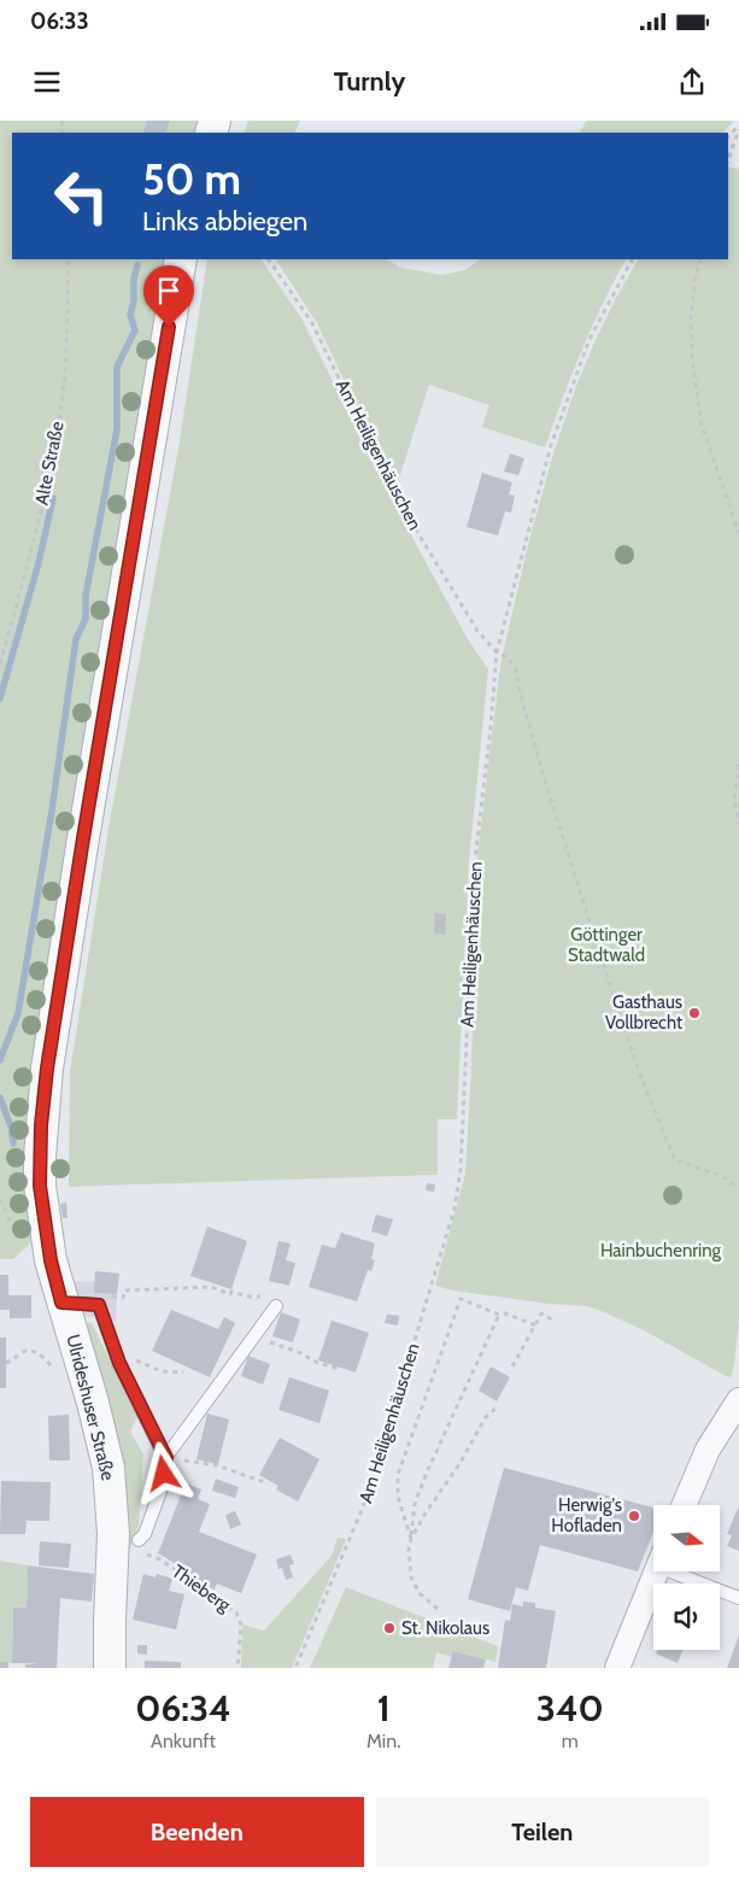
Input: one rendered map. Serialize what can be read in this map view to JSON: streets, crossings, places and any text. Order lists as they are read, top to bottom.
{
  "streets": {
    "street": ["Ulrideshuser Straße"],
    "path": ["Am Heiligenhäuschen", "Alte Straße", "Thieberg"]
  },
  "parks": ["Göttinger Stadtwald", "Hainbuchenring"],
  "places": ["Gasthaus Vollbrecht", "Herwig's Hofladen", "St. Nikolaus"],
  "north": "right",
  "page": {
    "status": "06:33",
    "header": "Turnly",
    "turn": ["50 m", "Links abbiegen"],
    "eta": [
      "06:34",
      "Ankunft",
      "1",
      "Min.",
      "340",
      "m"
    ],
    "buttons": ["Beenden", "Teilen"]
  }
}
